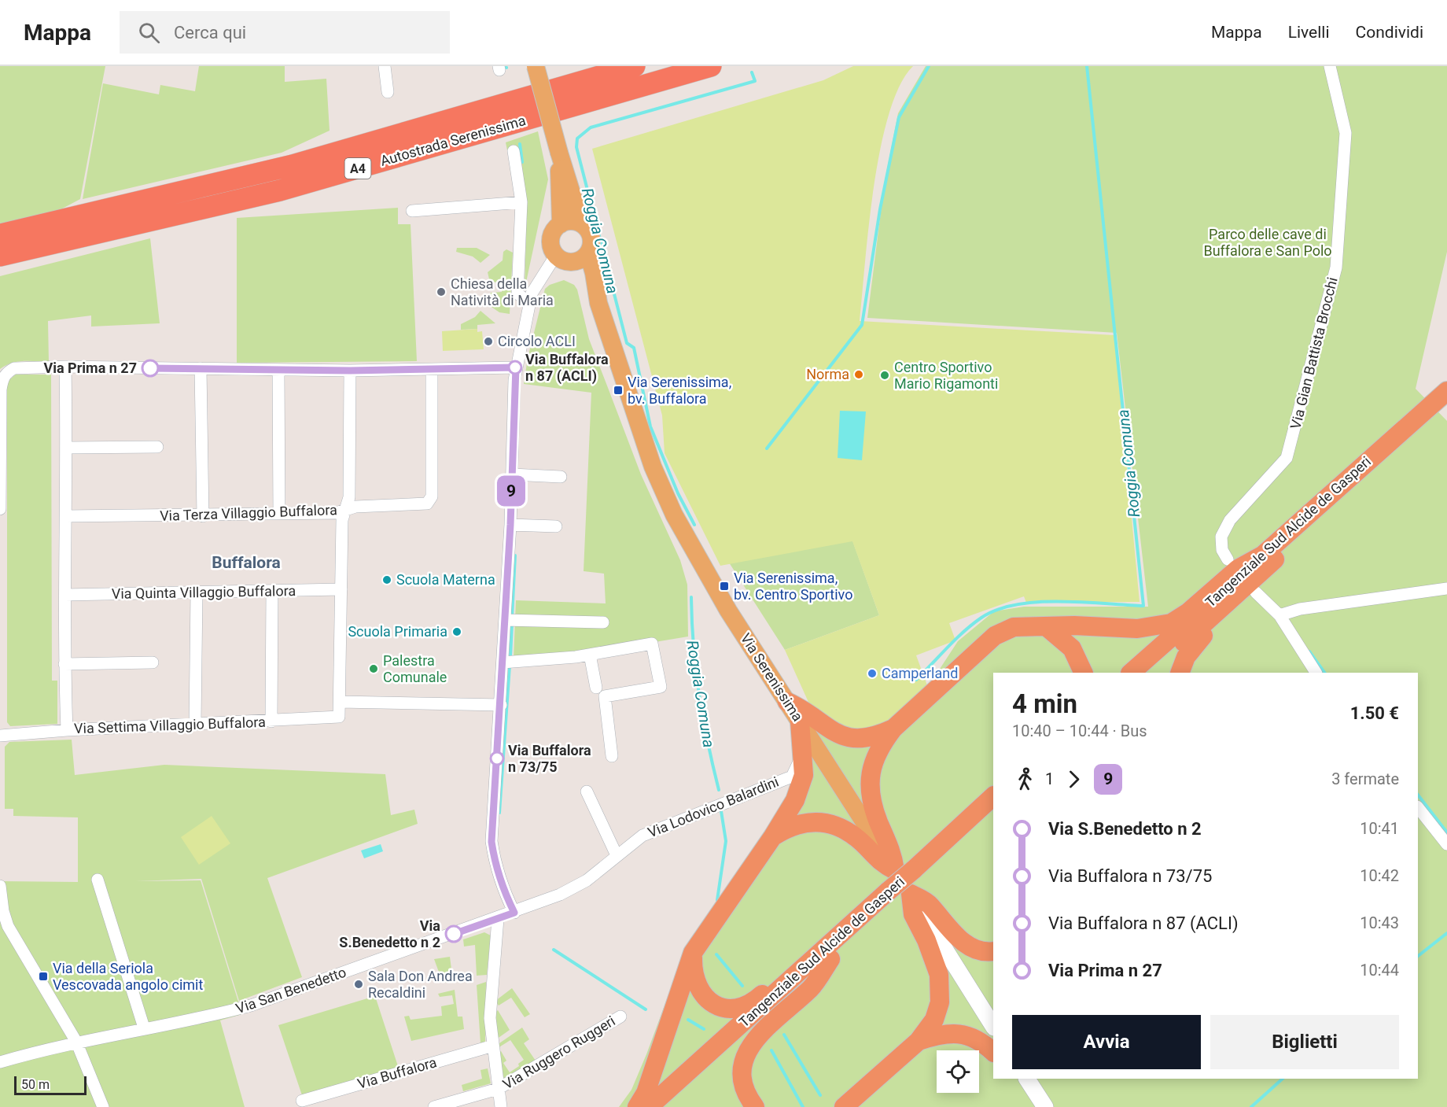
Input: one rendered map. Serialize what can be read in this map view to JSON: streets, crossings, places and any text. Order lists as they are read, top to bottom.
{
  "streets": {
    "highway": ["Autostrada Serenissima", "A4", "Tangenziale Sud Alcide de Gasperi"],
    "main road": ["Via Serenissima"],
    "street": [
      "Via Gian Battista Brocchi",
      "Via Terza Villaggio Buffalora",
      "Via Quinta Villaggio Buffalora",
      "Via Settima Villaggio Buffalora",
      "Via Lodovico Balardini",
      "Via San Benedetto",
      "Via Ruggero Ruggeri",
      "Via Buffalora"
    ]
  },
  "crossings": [
    ["Tangenziale Sud Alcide de Gasperi", "Via Serenissima"],
    ["Via Lodovico Balardini", "Via San Benedetto"]
  ],
  "districts": ["Buffalora"],
  "water": ["Roggia Comuna"],
  "parks": ["Parco delle cave di Buffalora e San Polo"],
  "places": {
    "other": [
      "Chiesa della Natività di Maria",
      "Circolo ACLI",
      "Via Buffalora n 87 (ACLI)",
      "Via Prima n 27",
      "Norma",
      "Centro Sportivo Mario Rigamonti",
      "Scuola Materna",
      "Scuola Primaria",
      "Palestra Comunale",
      "Camperland",
      "Via Buffalora n 73/75",
      "Via S.Benedetto n 2",
      "Sala Don Andrea Recaldini"
    ],
    "transit": ["Via Serenissima, bv. Buffalora", "Via Serenissima, bv. Centro Sportivo", "Via della Seriola Vescovada angolo cimit"]
  },
  "lines": ["bus line 9"],
  "scale_bar": "50 m",
  "page": {
    "header": "Mappa",
    "search": "Cerca qui",
    "nav": ["Mappa", "Livelli", "Condividi"],
    "on_map": "9",
    "heading": ["4 min", "10:40 – 10:44 · Bus", "1.50 €"],
    "legs": ["1", "9", "3 fermate"],
    "list": [
      {
        "name": "Via S.Benedetto n 2",
        "value": "10:41"
      },
      {
        "name": "Via Buffalora n 73/75",
        "value": "10:42"
      },
      {
        "name": "Via Buffalora n 87 (ACLI)",
        "value": "10:43"
      },
      {
        "name": "Via Prima n 27",
        "value": "10:44"
      }
    ],
    "buttons": ["Avvia", "Biglietti"],
    "scale": "50 m"
  }
}
